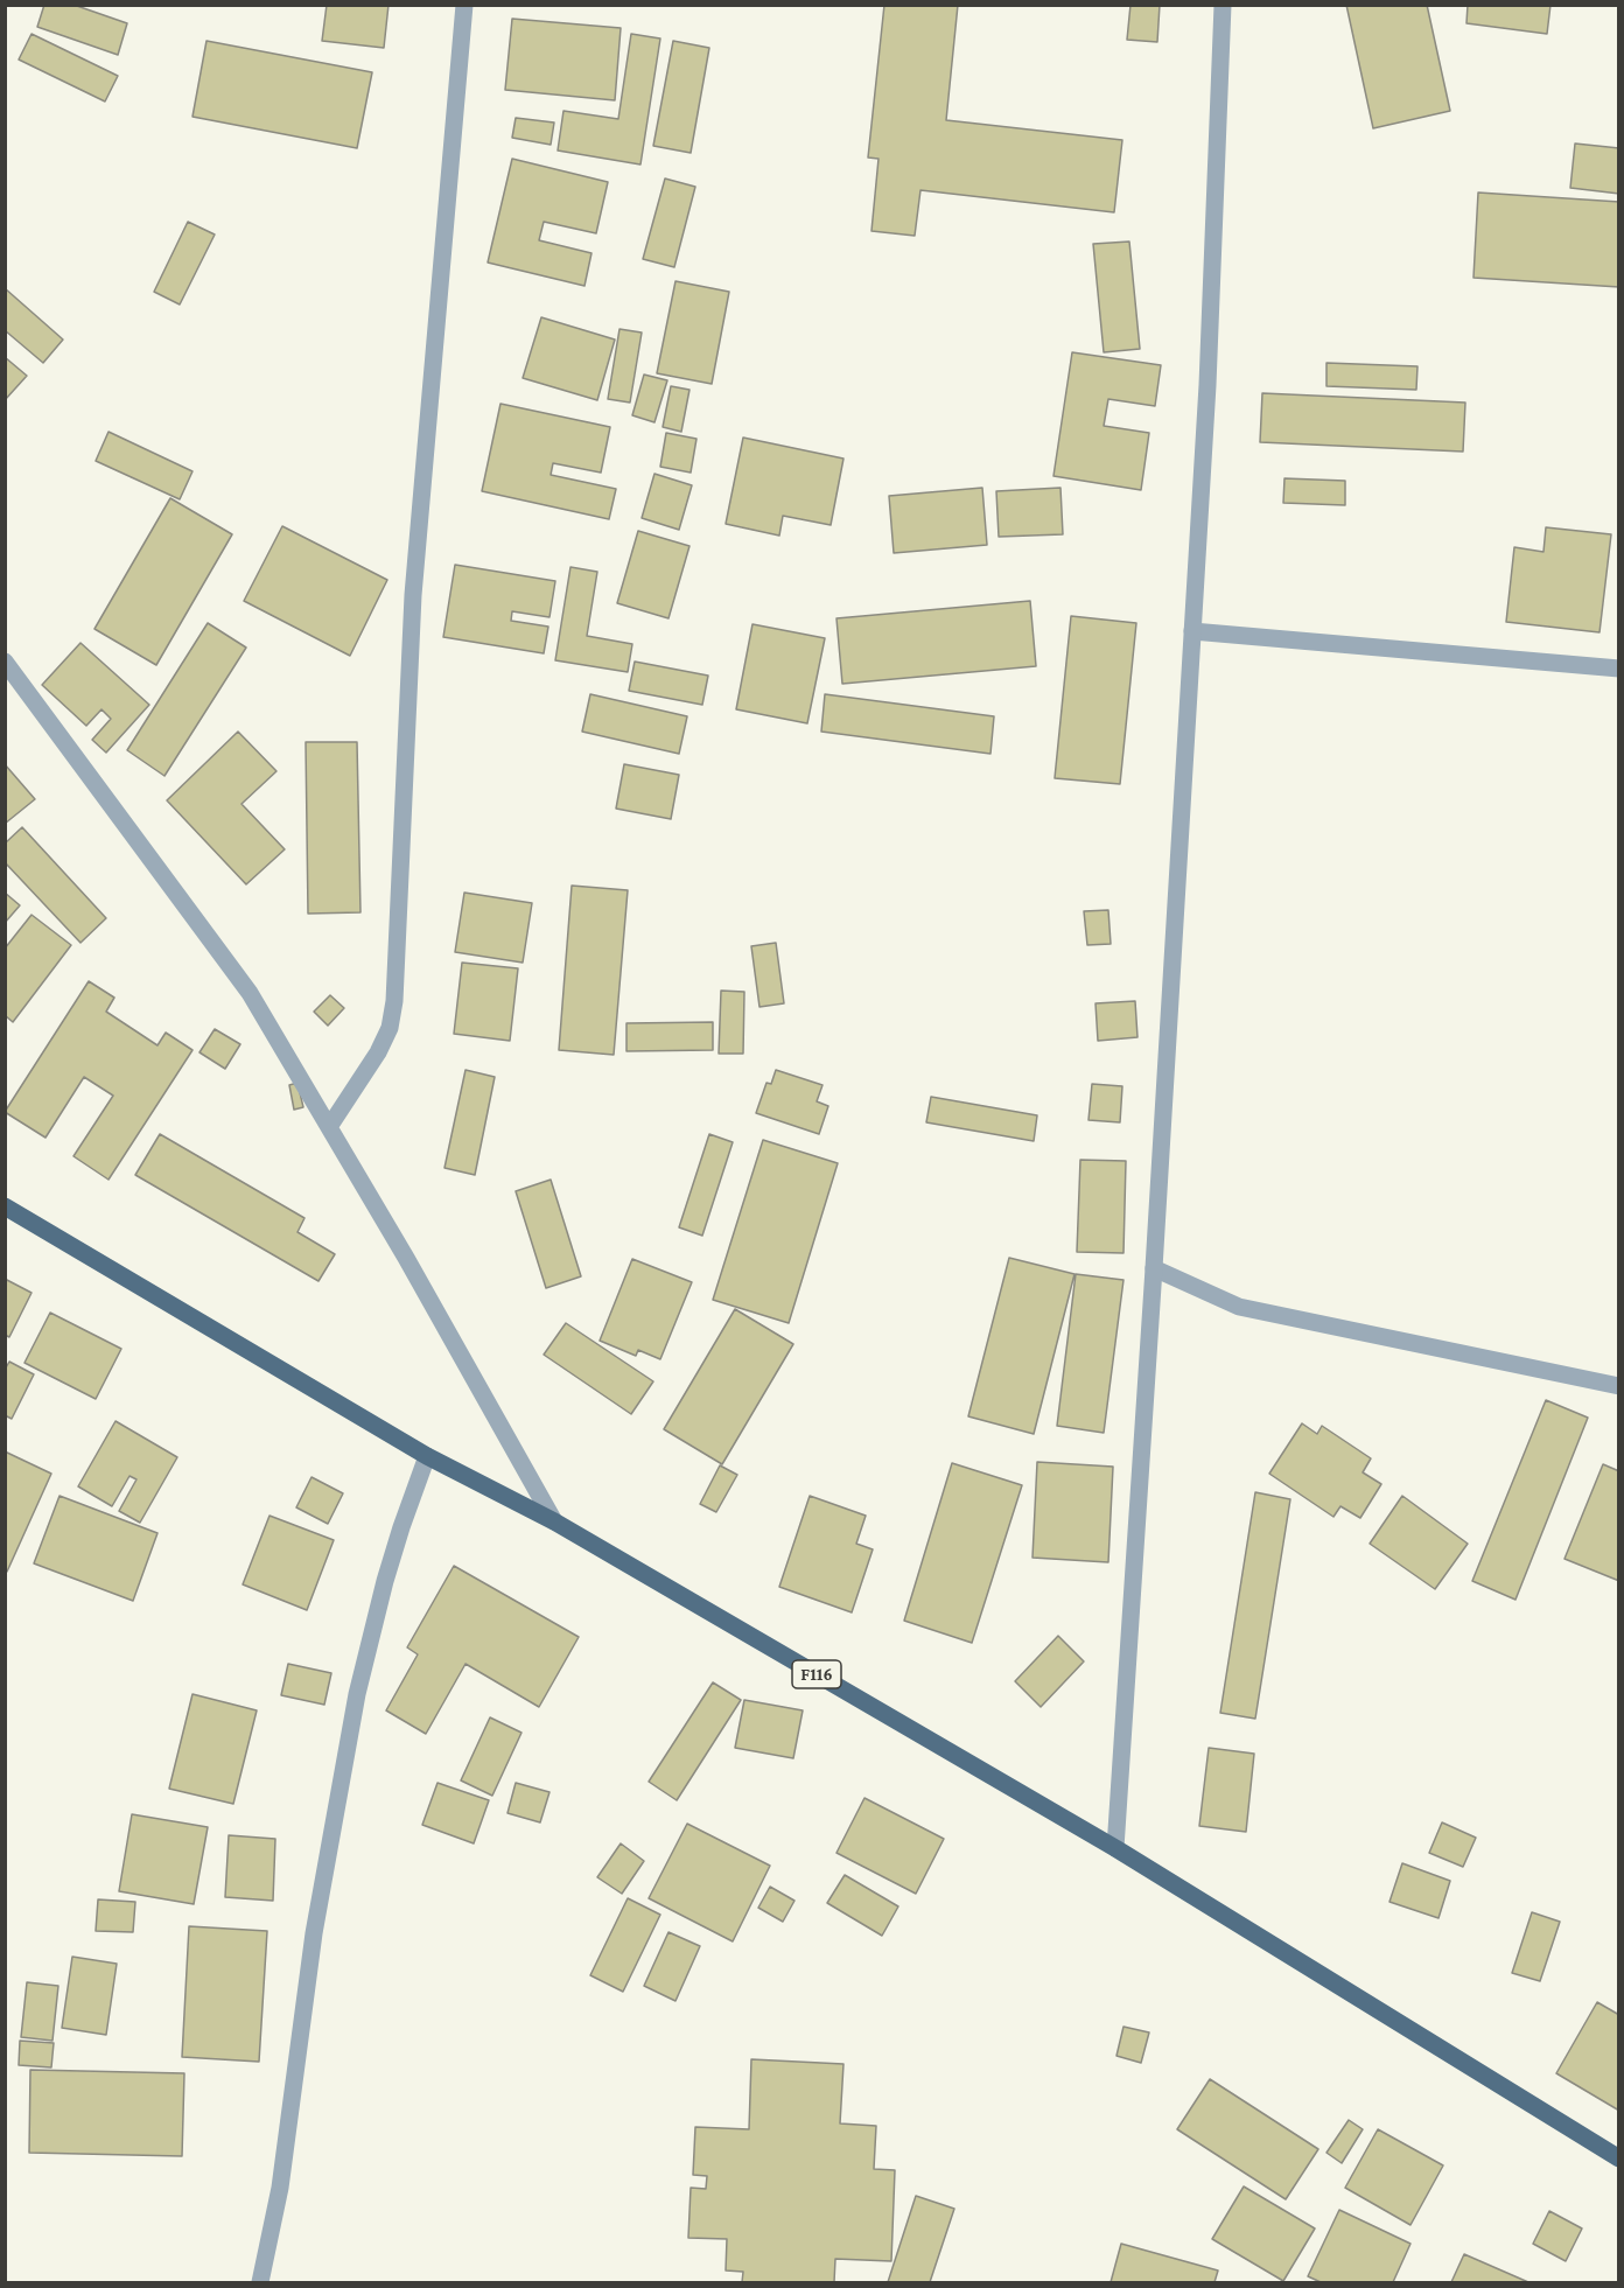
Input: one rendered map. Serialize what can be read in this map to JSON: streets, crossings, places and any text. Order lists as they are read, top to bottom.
{
  "streets": {
    "main road": ["F116"]
  }
}
